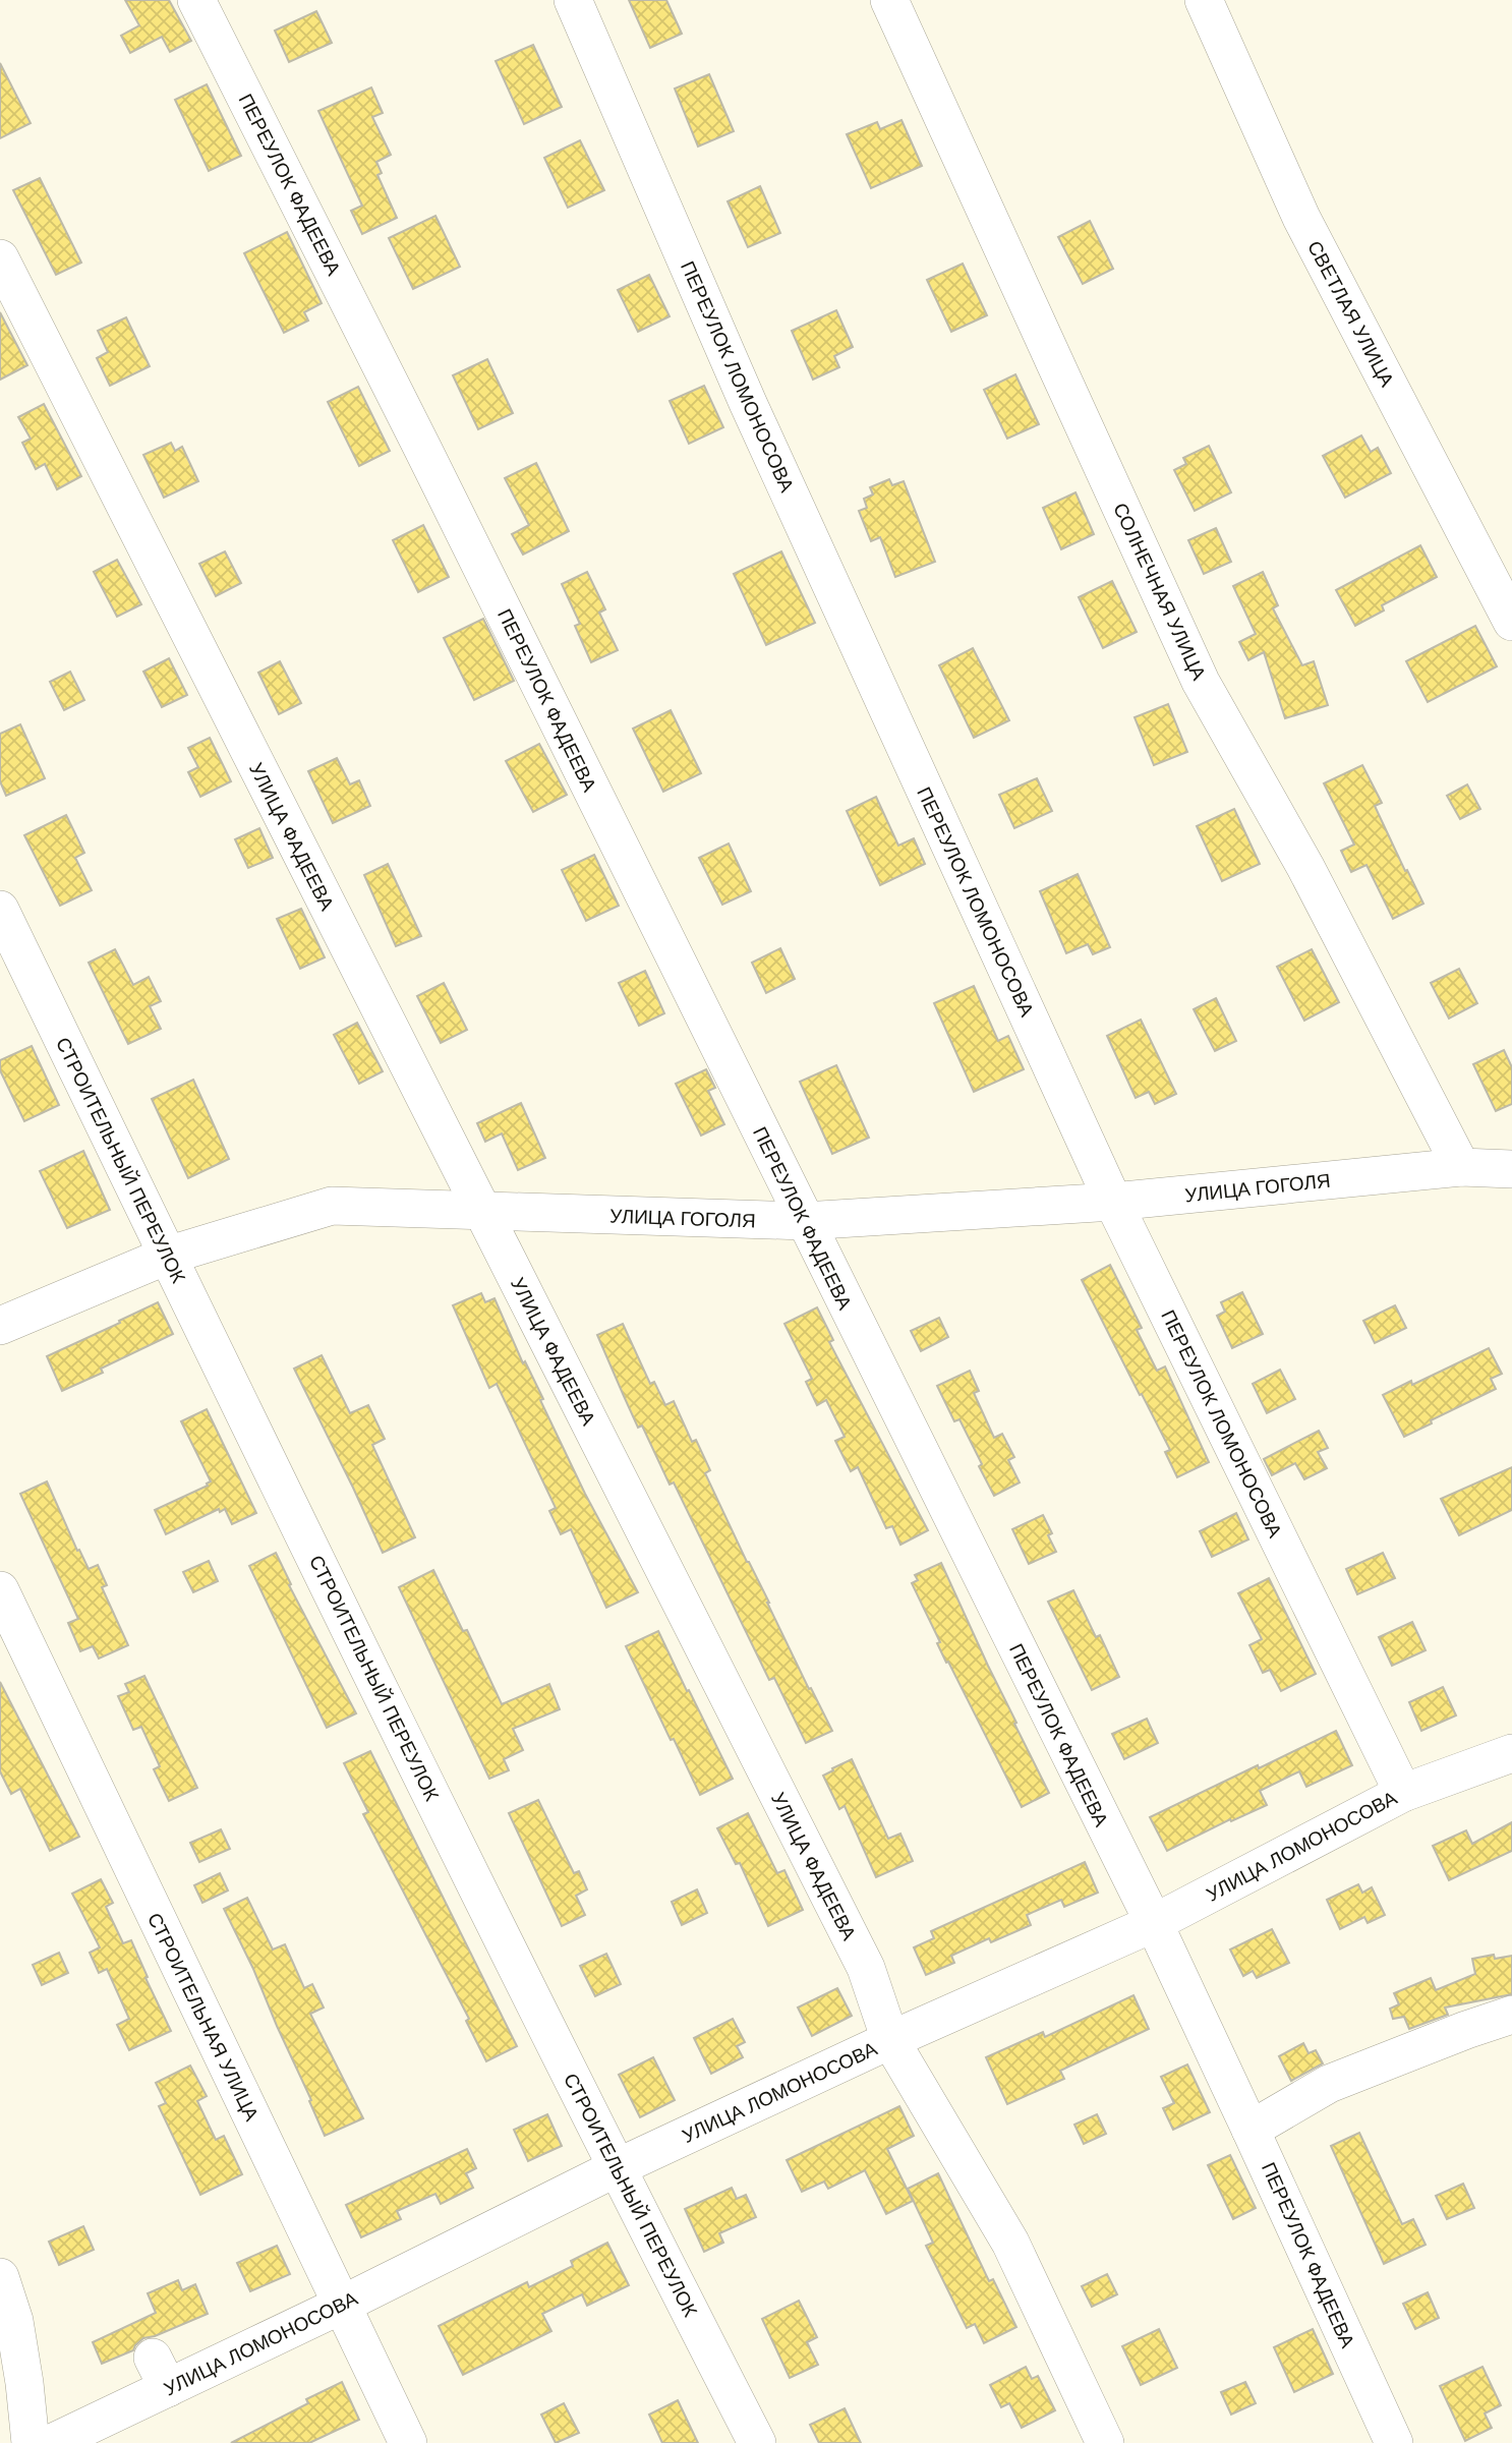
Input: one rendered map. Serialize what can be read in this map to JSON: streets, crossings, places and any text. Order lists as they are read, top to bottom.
{
  "streets": {
    "street": [
      "ПЕРЕУЛОК ФАДЕЕВА",
      "СВЕТЛАЯ УЛИЦА",
      "ПЕРЕУЛОК ЛОМОНОСОВА",
      "СОЛНЕЧНАЯ УЛИЦА",
      "УЛИЦА ФАДЕЕВА",
      "СТРОИТЕЛЬНЫЙ ПЕРЕУЛОК",
      "УЛИЦА ГОГОЛЯ",
      "УЛИЦА ЛОМОНОСОВА",
      "СТРОИТЕЛЬНАЯ УЛИЦА"
    ]
  },
  "crossings": [
    ["ПЕРЕУЛОК ФАДЕЕВА", "УЛИЦА ГОГОЛЯ"],
    ["ПЕРЕУЛОК ФАДЕЕВА", "УЛИЦА ЛОМОНОСОВА"],
    ["ПЕРЕУЛОК ЛОМОНОСОВА", "УЛИЦА ГОГОЛЯ"],
    ["ПЕРЕУЛОК ЛОМОНОСОВА", "УЛИЦА ЛОМОНОСОВА"],
    ["СОЛНЕЧНАЯ УЛИЦА", "УЛИЦА ГОГОЛЯ"],
    ["УЛИЦА ФАДЕЕВА", "УЛИЦА ГОГОЛЯ"],
    ["УЛИЦА ФАДЕЕВА", "УЛИЦА ЛОМОНОСОВА"],
    ["СТРОИТЕЛЬНЫЙ ПЕРЕУЛОК", "УЛИЦА ГОГОЛЯ"],
    ["СТРОИТЕЛЬНЫЙ ПЕРЕУЛОК", "УЛИЦА ЛОМОНОСОВА"],
    ["УЛИЦА ЛОМОНОСОВА", "СТРОИТЕЛЬНАЯ УЛИЦА"]
  ]
}
